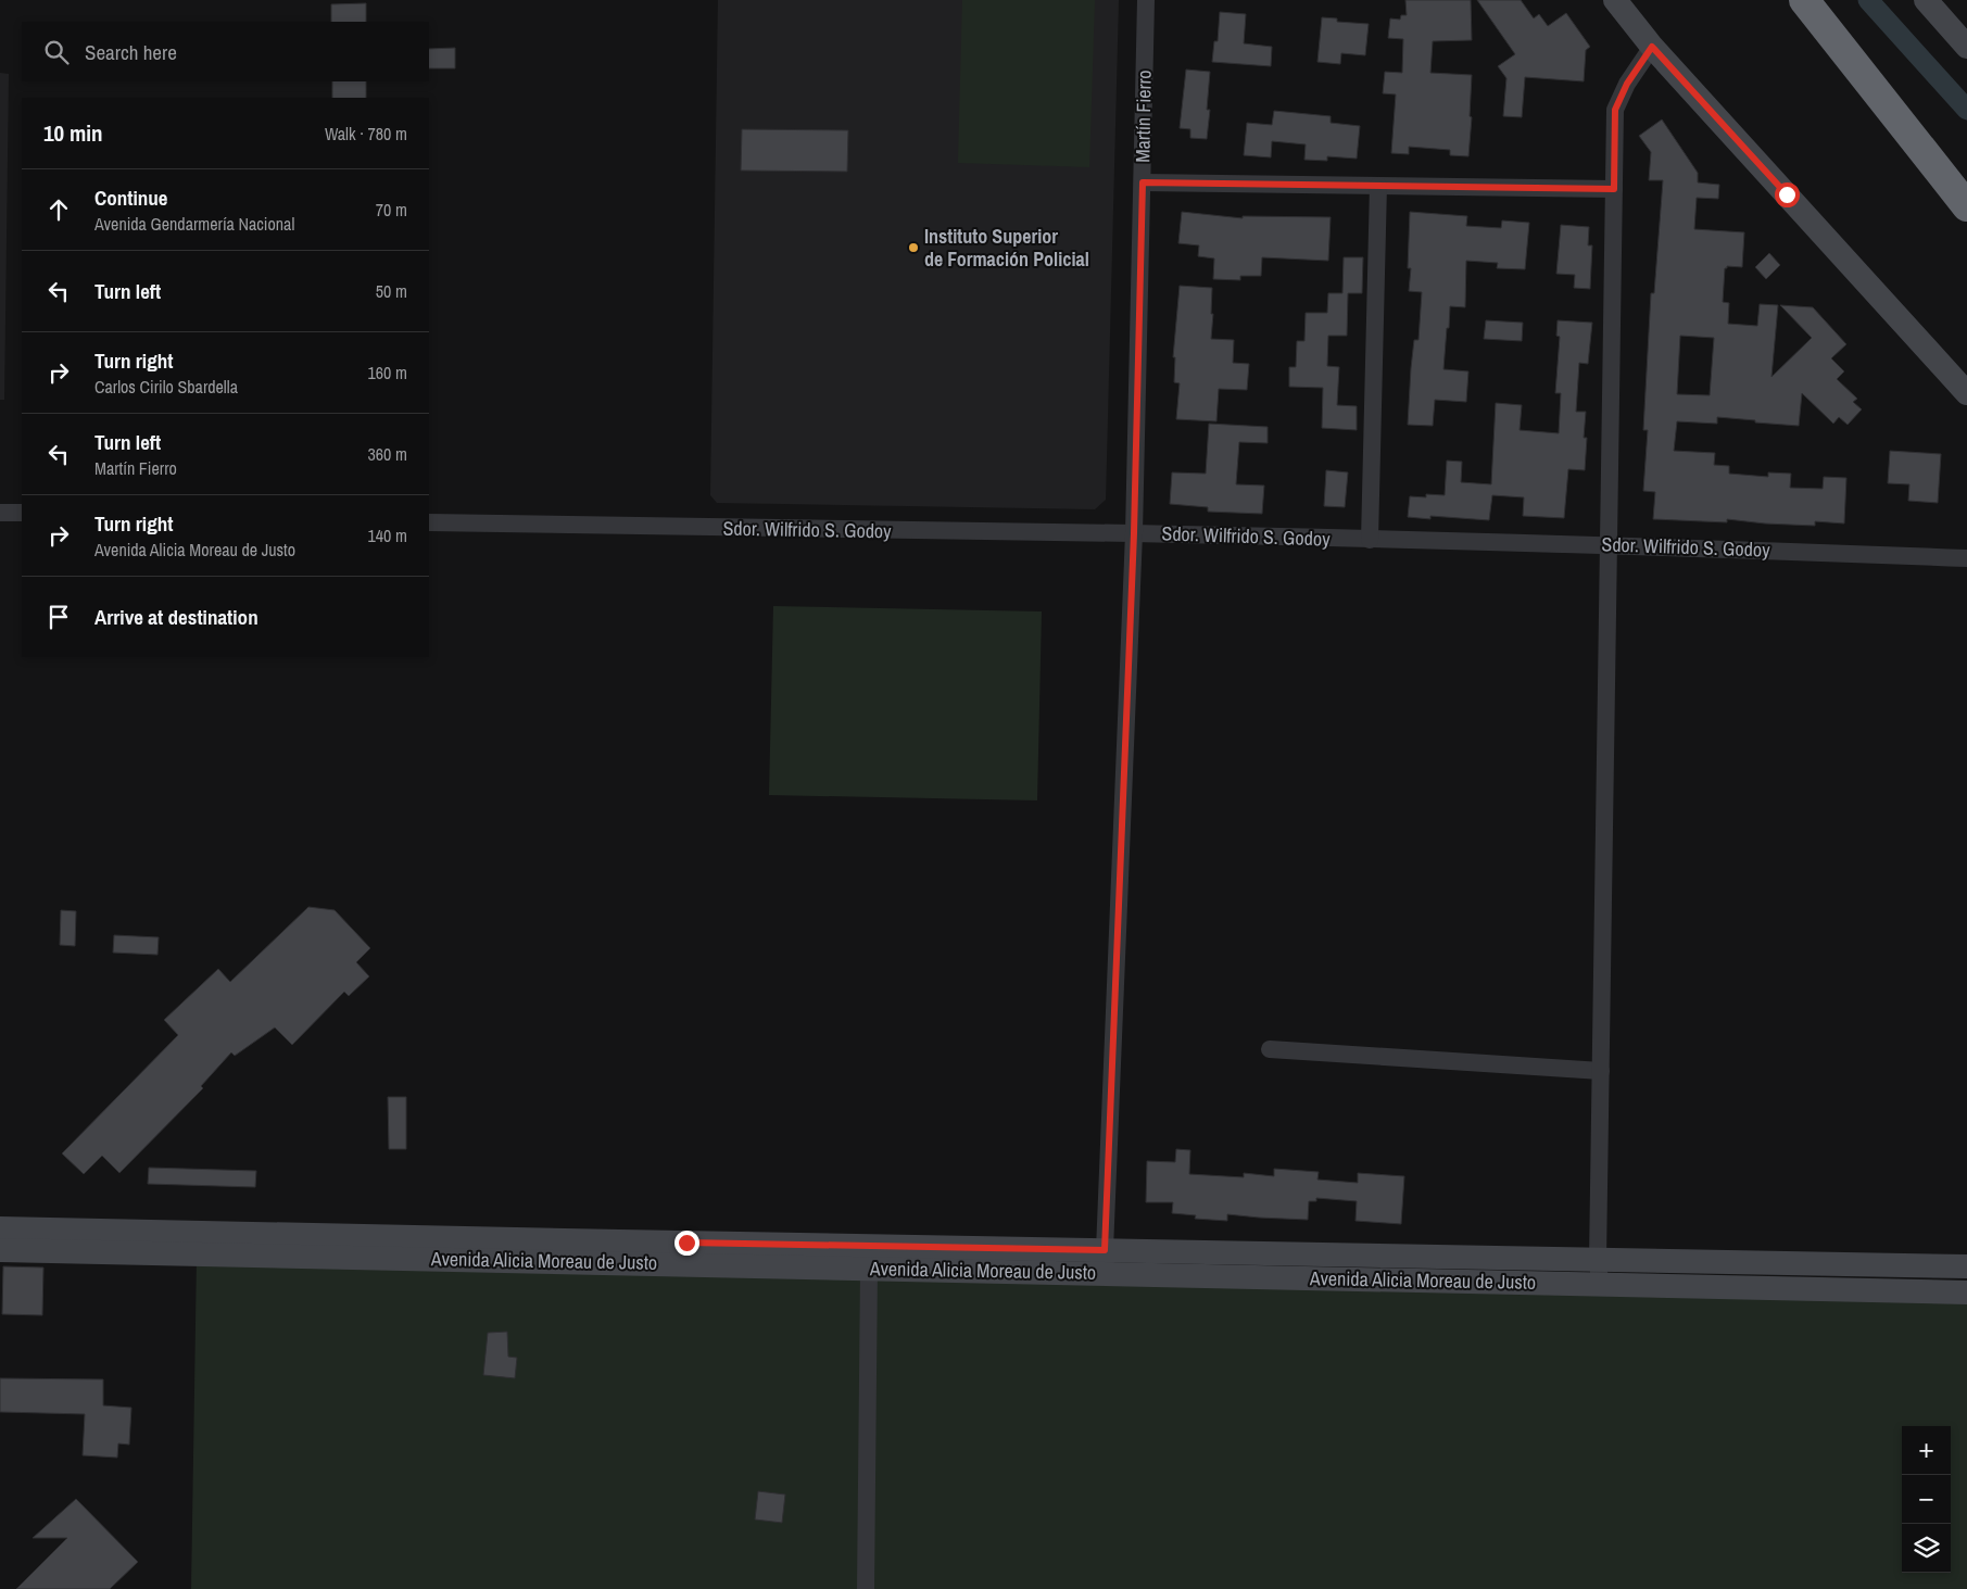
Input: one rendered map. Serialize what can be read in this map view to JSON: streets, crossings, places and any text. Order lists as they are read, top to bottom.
{
  "streets": {
    "main road": ["Avenida Alicia Moreau de Justo"],
    "street": ["Martín Fierro", "Sdor. Wilfrido S. Godoy"]
  },
  "crossings": [
    ["Martín Fierro", "Sdor. Wilfrido S. Godoy"],
    ["Martín Fierro", "Avenida Alicia Moreau de Justo"]
  ],
  "places": ["Instituto Superior de Formación Policial"],
  "page": {
    "search": "Search here",
    "heading": ["10 min", "Walk · 780 m"],
    "list": [
      ["Continue", "Avenida Gendarmería Nacional", "70 m"],
      ["Turn left", "50 m"],
      ["Turn right", "Carlos Cirilo Sbardella", "160 m"],
      ["Turn left", "Martín Fierro", "360 m"],
      ["Turn right", "Avenida Alicia Moreau de Justo", "140 m"],
      "Arrive at destination"
    ],
    "map_buttons": ["+", "−"]
  }
}
